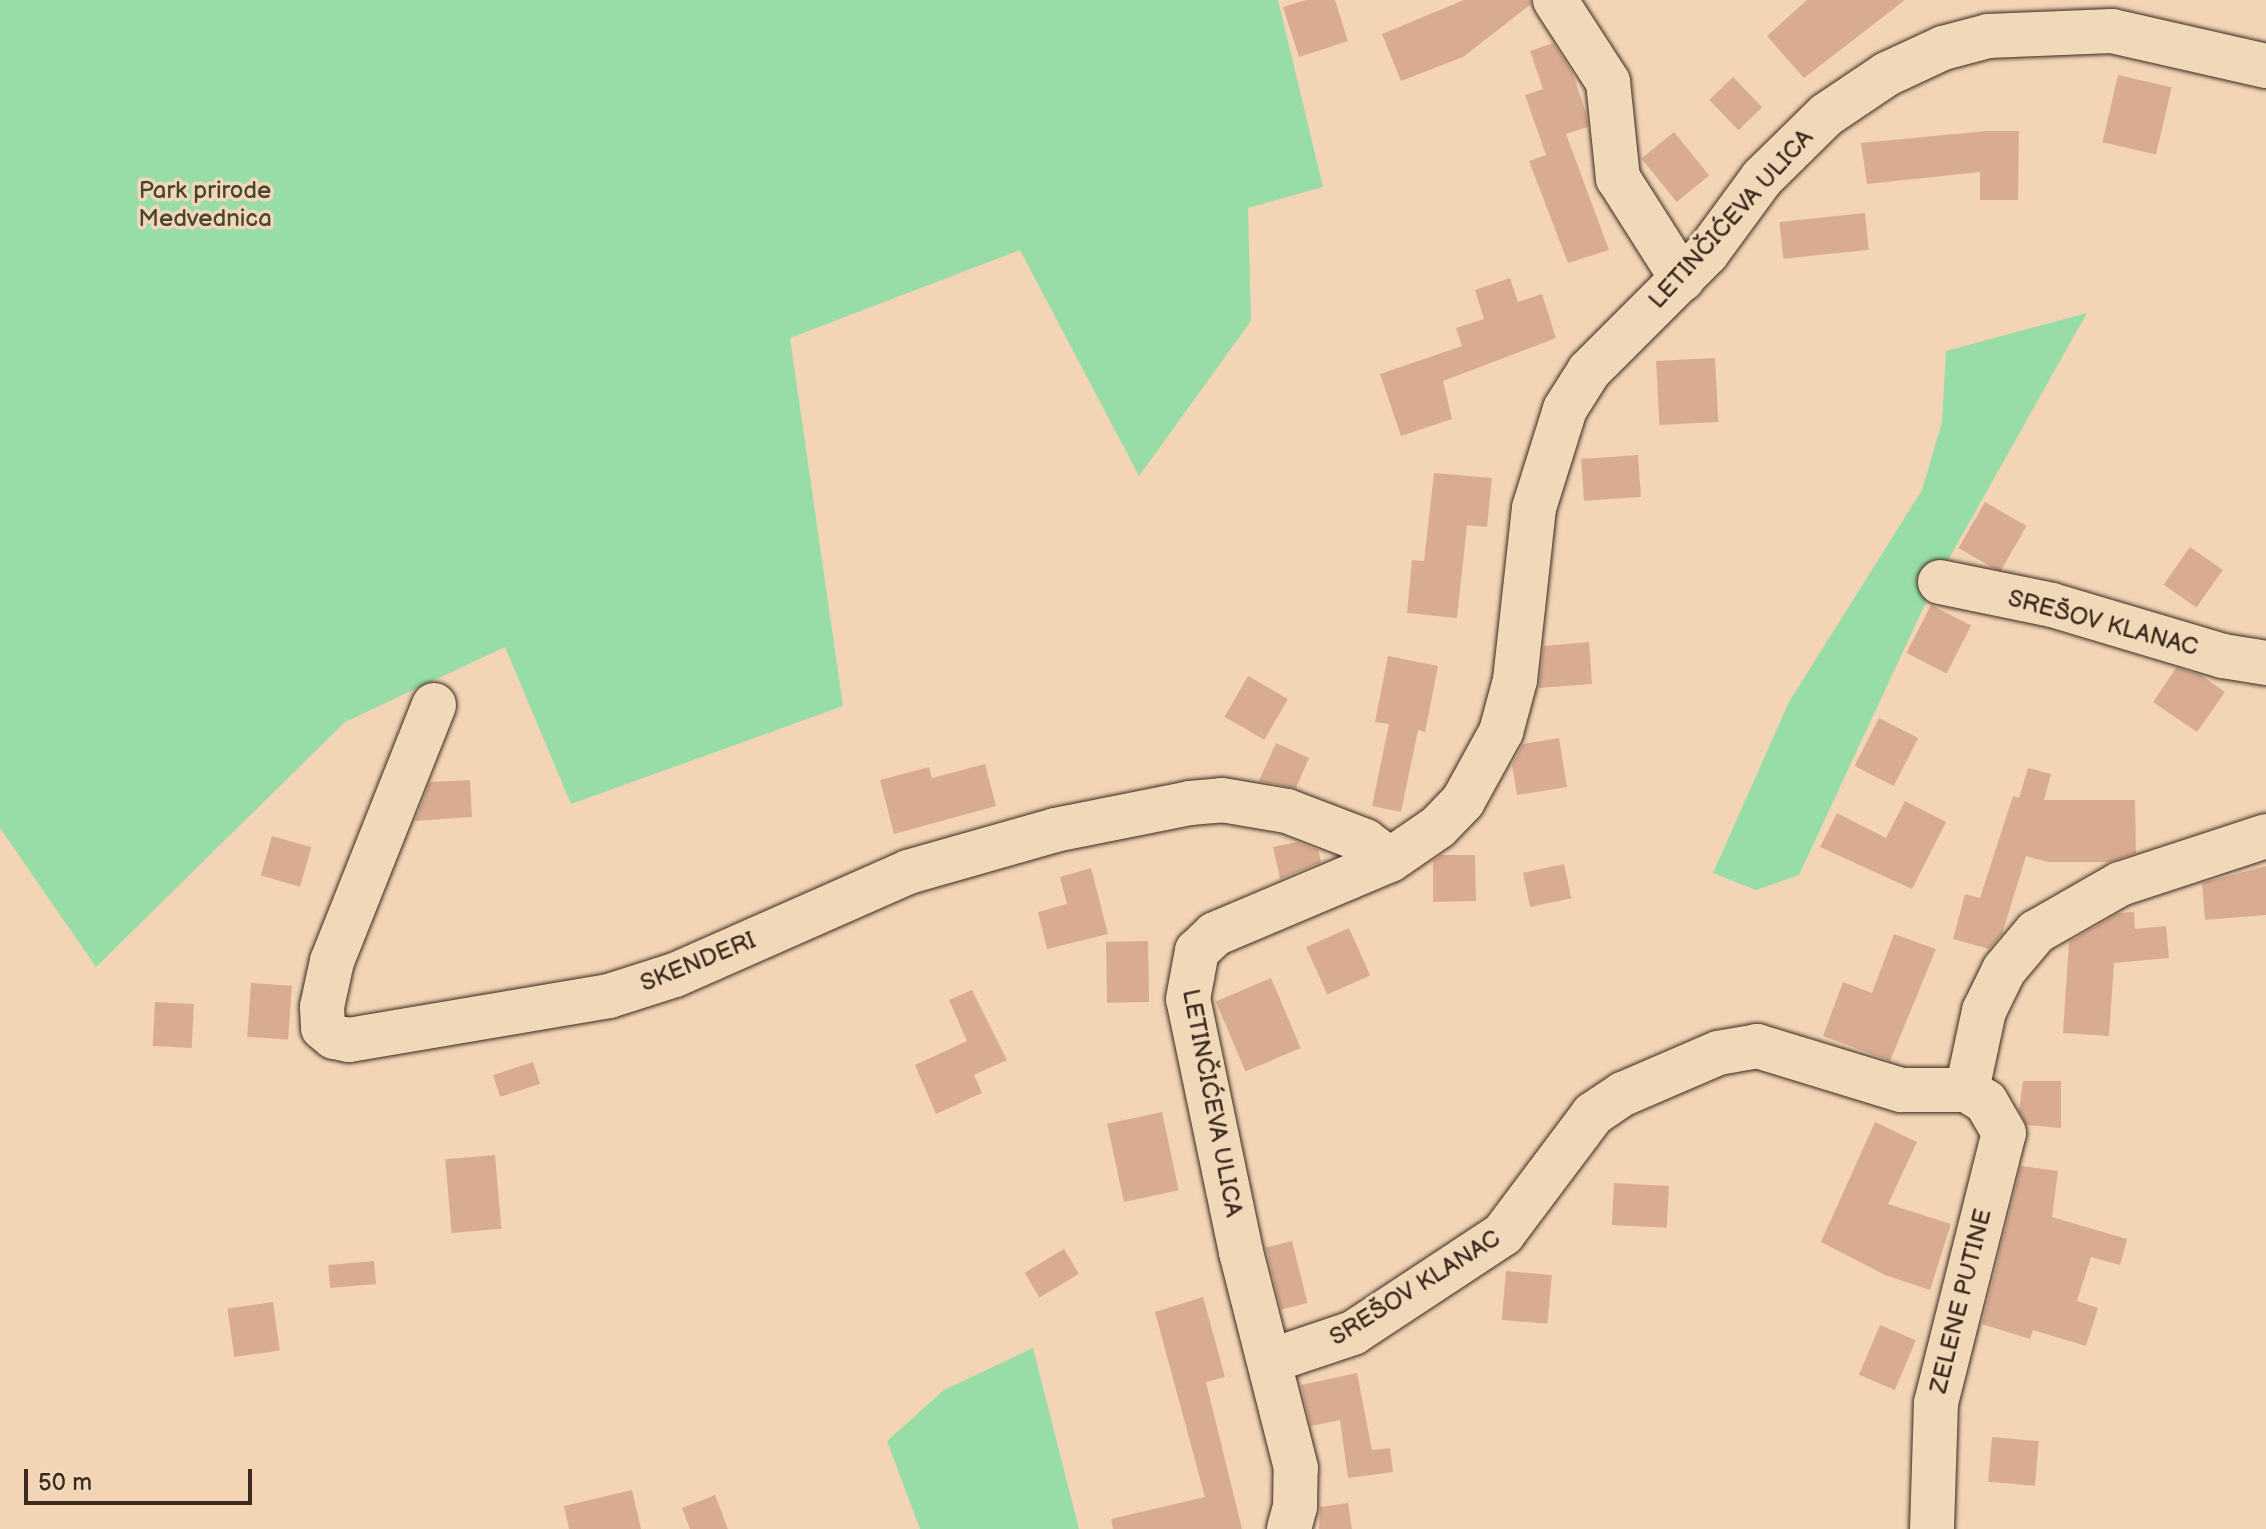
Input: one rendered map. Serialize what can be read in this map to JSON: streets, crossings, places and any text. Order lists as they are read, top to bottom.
{
  "streets": {
    "street": [
      "LETINČIĆEVA ULICA",
      "SREŠOV KLANAC",
      "SKENDERI",
      "ZELENE PUTINE"
    ]
  },
  "crossings": [
    ["LETINČIĆEVA ULICA", "SREŠOV KLANAC"],
    ["LETINČIĆEVA ULICA", "SKENDERI"],
    ["SREŠOV KLANAC", "ZELENE PUTINE"]
  ],
  "parks": ["Park prirode Medvednica"],
  "scale_bar": "50 m"
}
